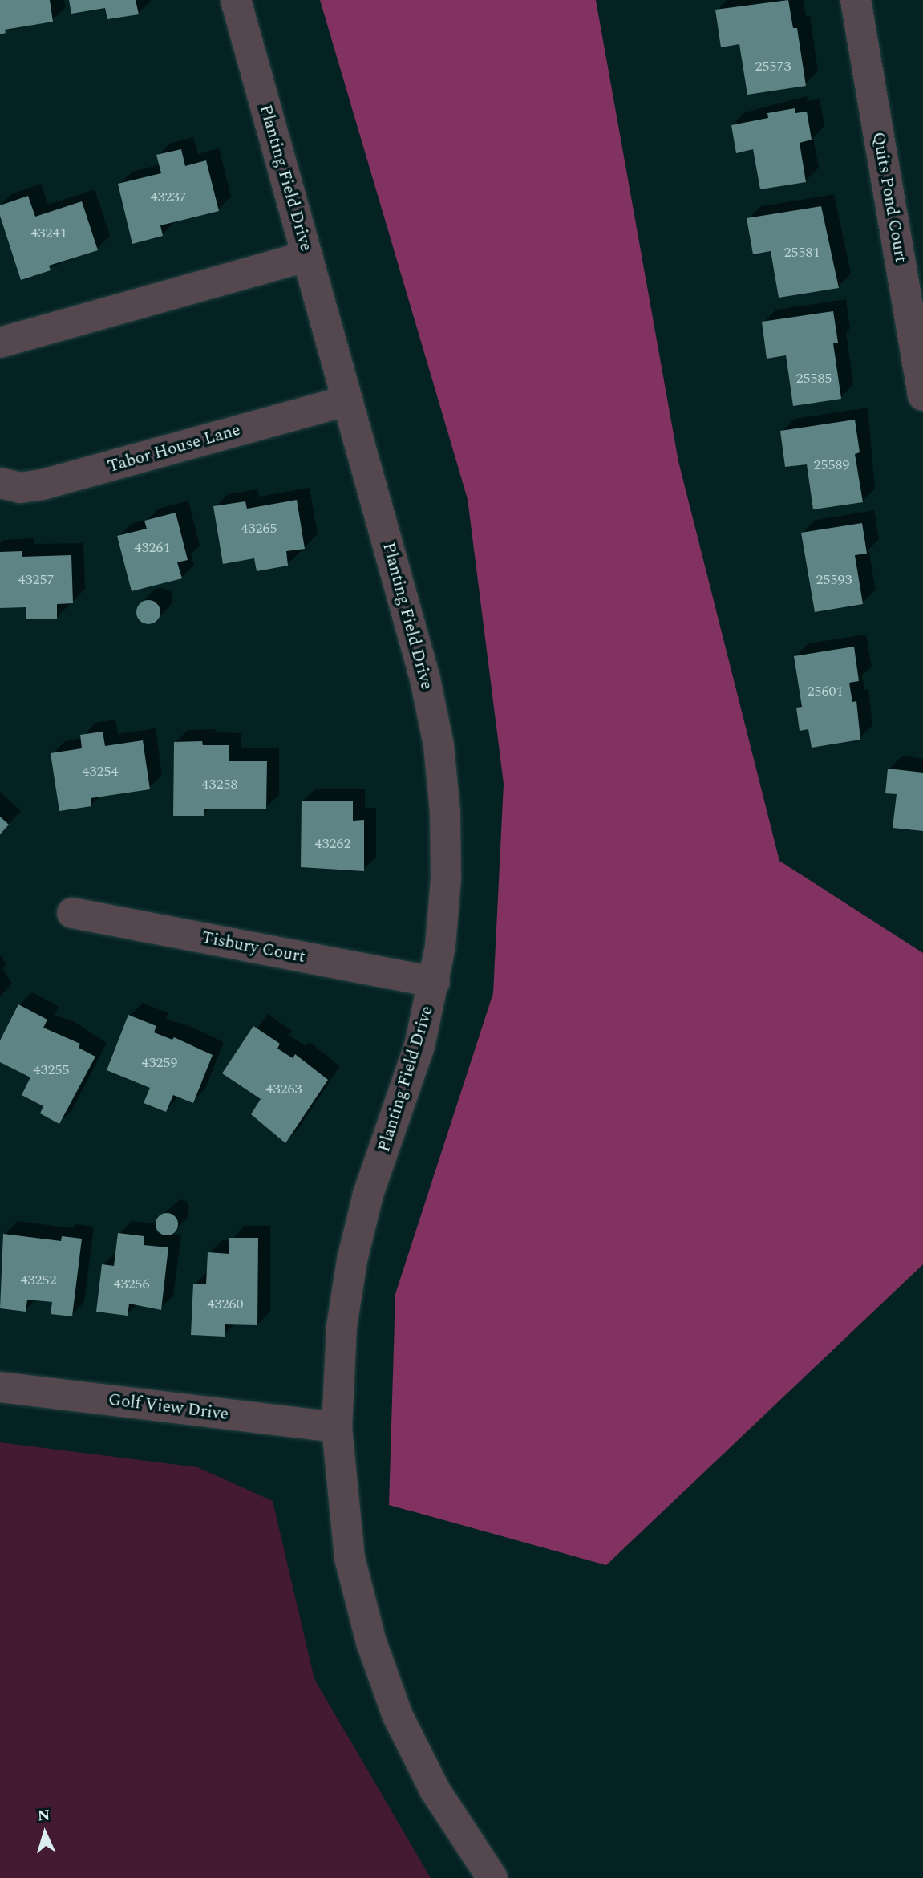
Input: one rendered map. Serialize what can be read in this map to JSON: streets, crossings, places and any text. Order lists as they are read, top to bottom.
{
  "streets": {
    "street": [
      "Planting Field Drive",
      "Quits Pond Court",
      "Tabor House Lane",
      "Tisbury Court",
      "Golf View Drive"
    ]
  },
  "crossings": [
    ["Planting Field Drive", "Tabor House Lane"],
    ["Planting Field Drive", "Tisbury Court"],
    ["Planting Field Drive", "Golf View Drive"]
  ],
  "house_numbers": [
    "25573",
    "43237",
    "43241",
    "25581",
    "25585",
    "25589",
    "43265",
    "43261",
    "43257",
    "25593",
    "25601",
    "43254",
    "43258",
    "43262",
    "43259",
    "43255",
    "43263",
    "43252",
    "43256",
    "43260"
  ],
  "north": "top"
}
